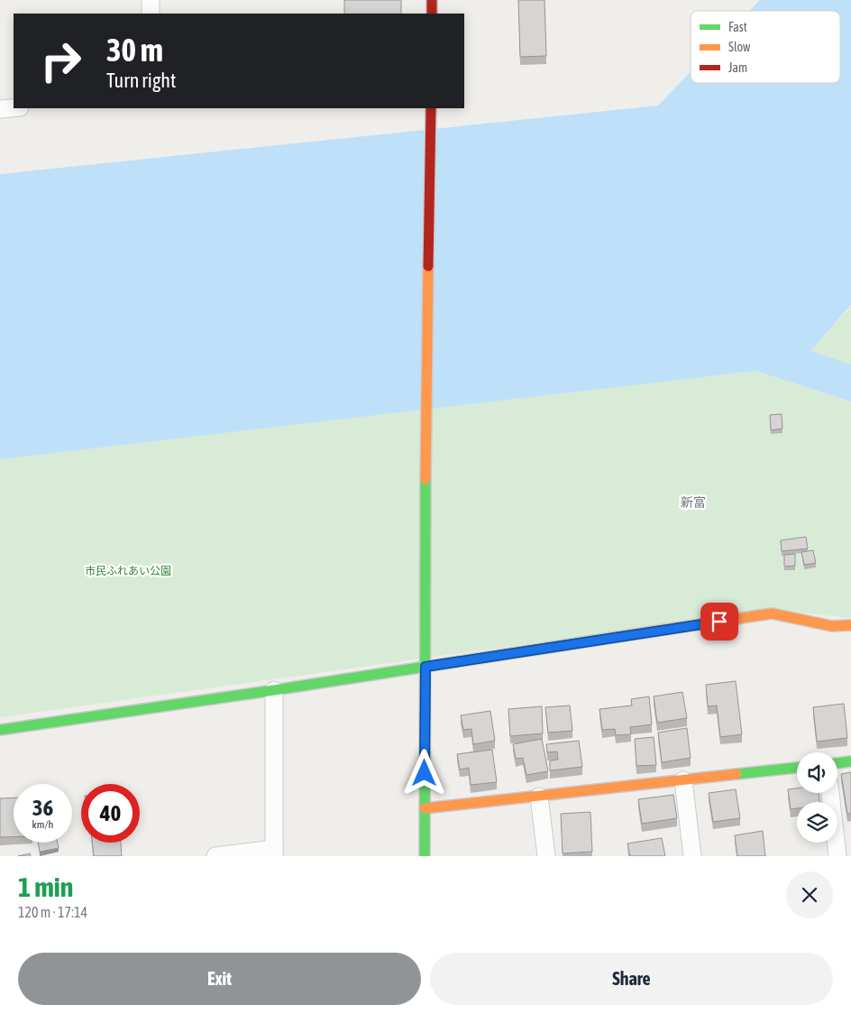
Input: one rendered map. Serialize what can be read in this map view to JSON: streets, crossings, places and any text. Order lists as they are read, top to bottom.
{
  "districts": ["新富"],
  "parks": ["市民ふれあい公園"],
  "legend": ["Fast", "Slow", "Jam"],
  "page": {
    "turn": ["30 m", "Turn right"],
    "speed": "36 km/h",
    "limit": "40",
    "heading": ["1 min", "120 m · 17:14"],
    "buttons": ["Exit", "Share"]
  }
}
